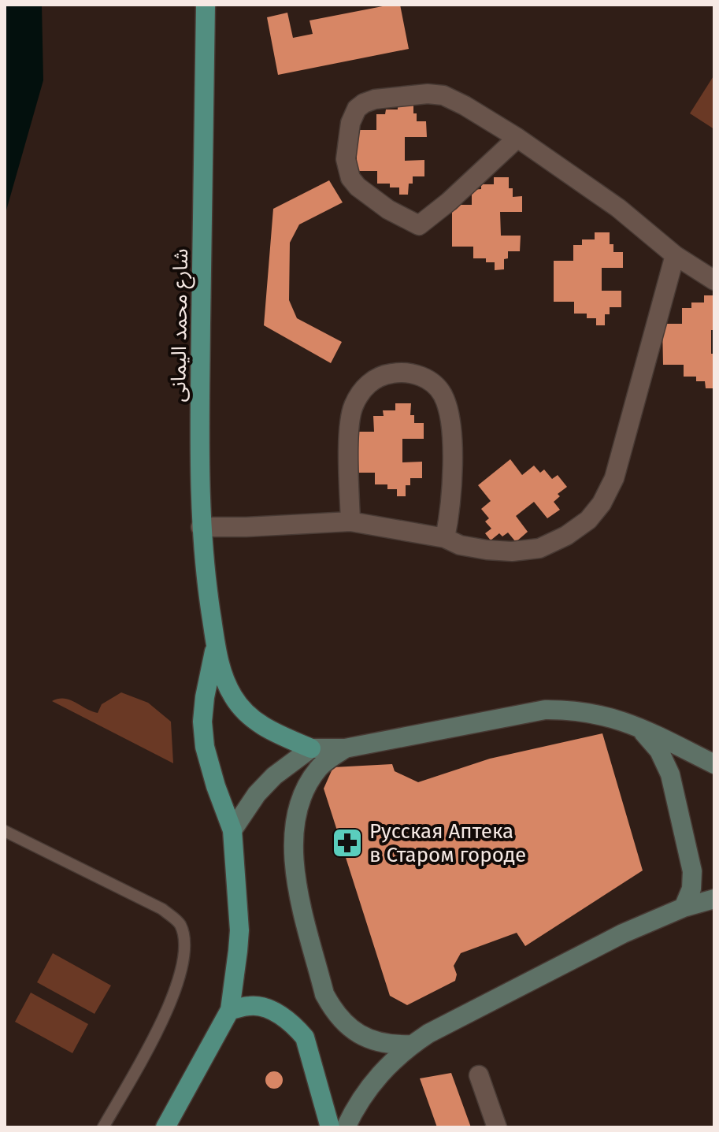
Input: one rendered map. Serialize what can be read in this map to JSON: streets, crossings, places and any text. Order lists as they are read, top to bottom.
{
  "streets": {
    "main road": ["شارع محمد اليمانى"]
  },
  "places": {
    "pharmacy": ["Русская Аптека в Старом городе"]
  }
}
